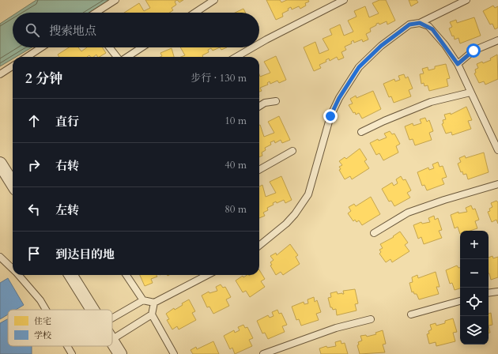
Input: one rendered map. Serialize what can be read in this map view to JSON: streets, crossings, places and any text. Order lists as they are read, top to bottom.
{
  "legend": ["住宅", "学校"],
  "page": {
    "search": "搜索地点",
    "heading": ["2 分钟", "步行 · 130 m"],
    "list": [
      ["直行", "10 m"],
      ["右转", "40 m"],
      ["左转", "80 m"],
      "到达目的地"
    ],
    "map_buttons": ["+", "−"]
  }
}
